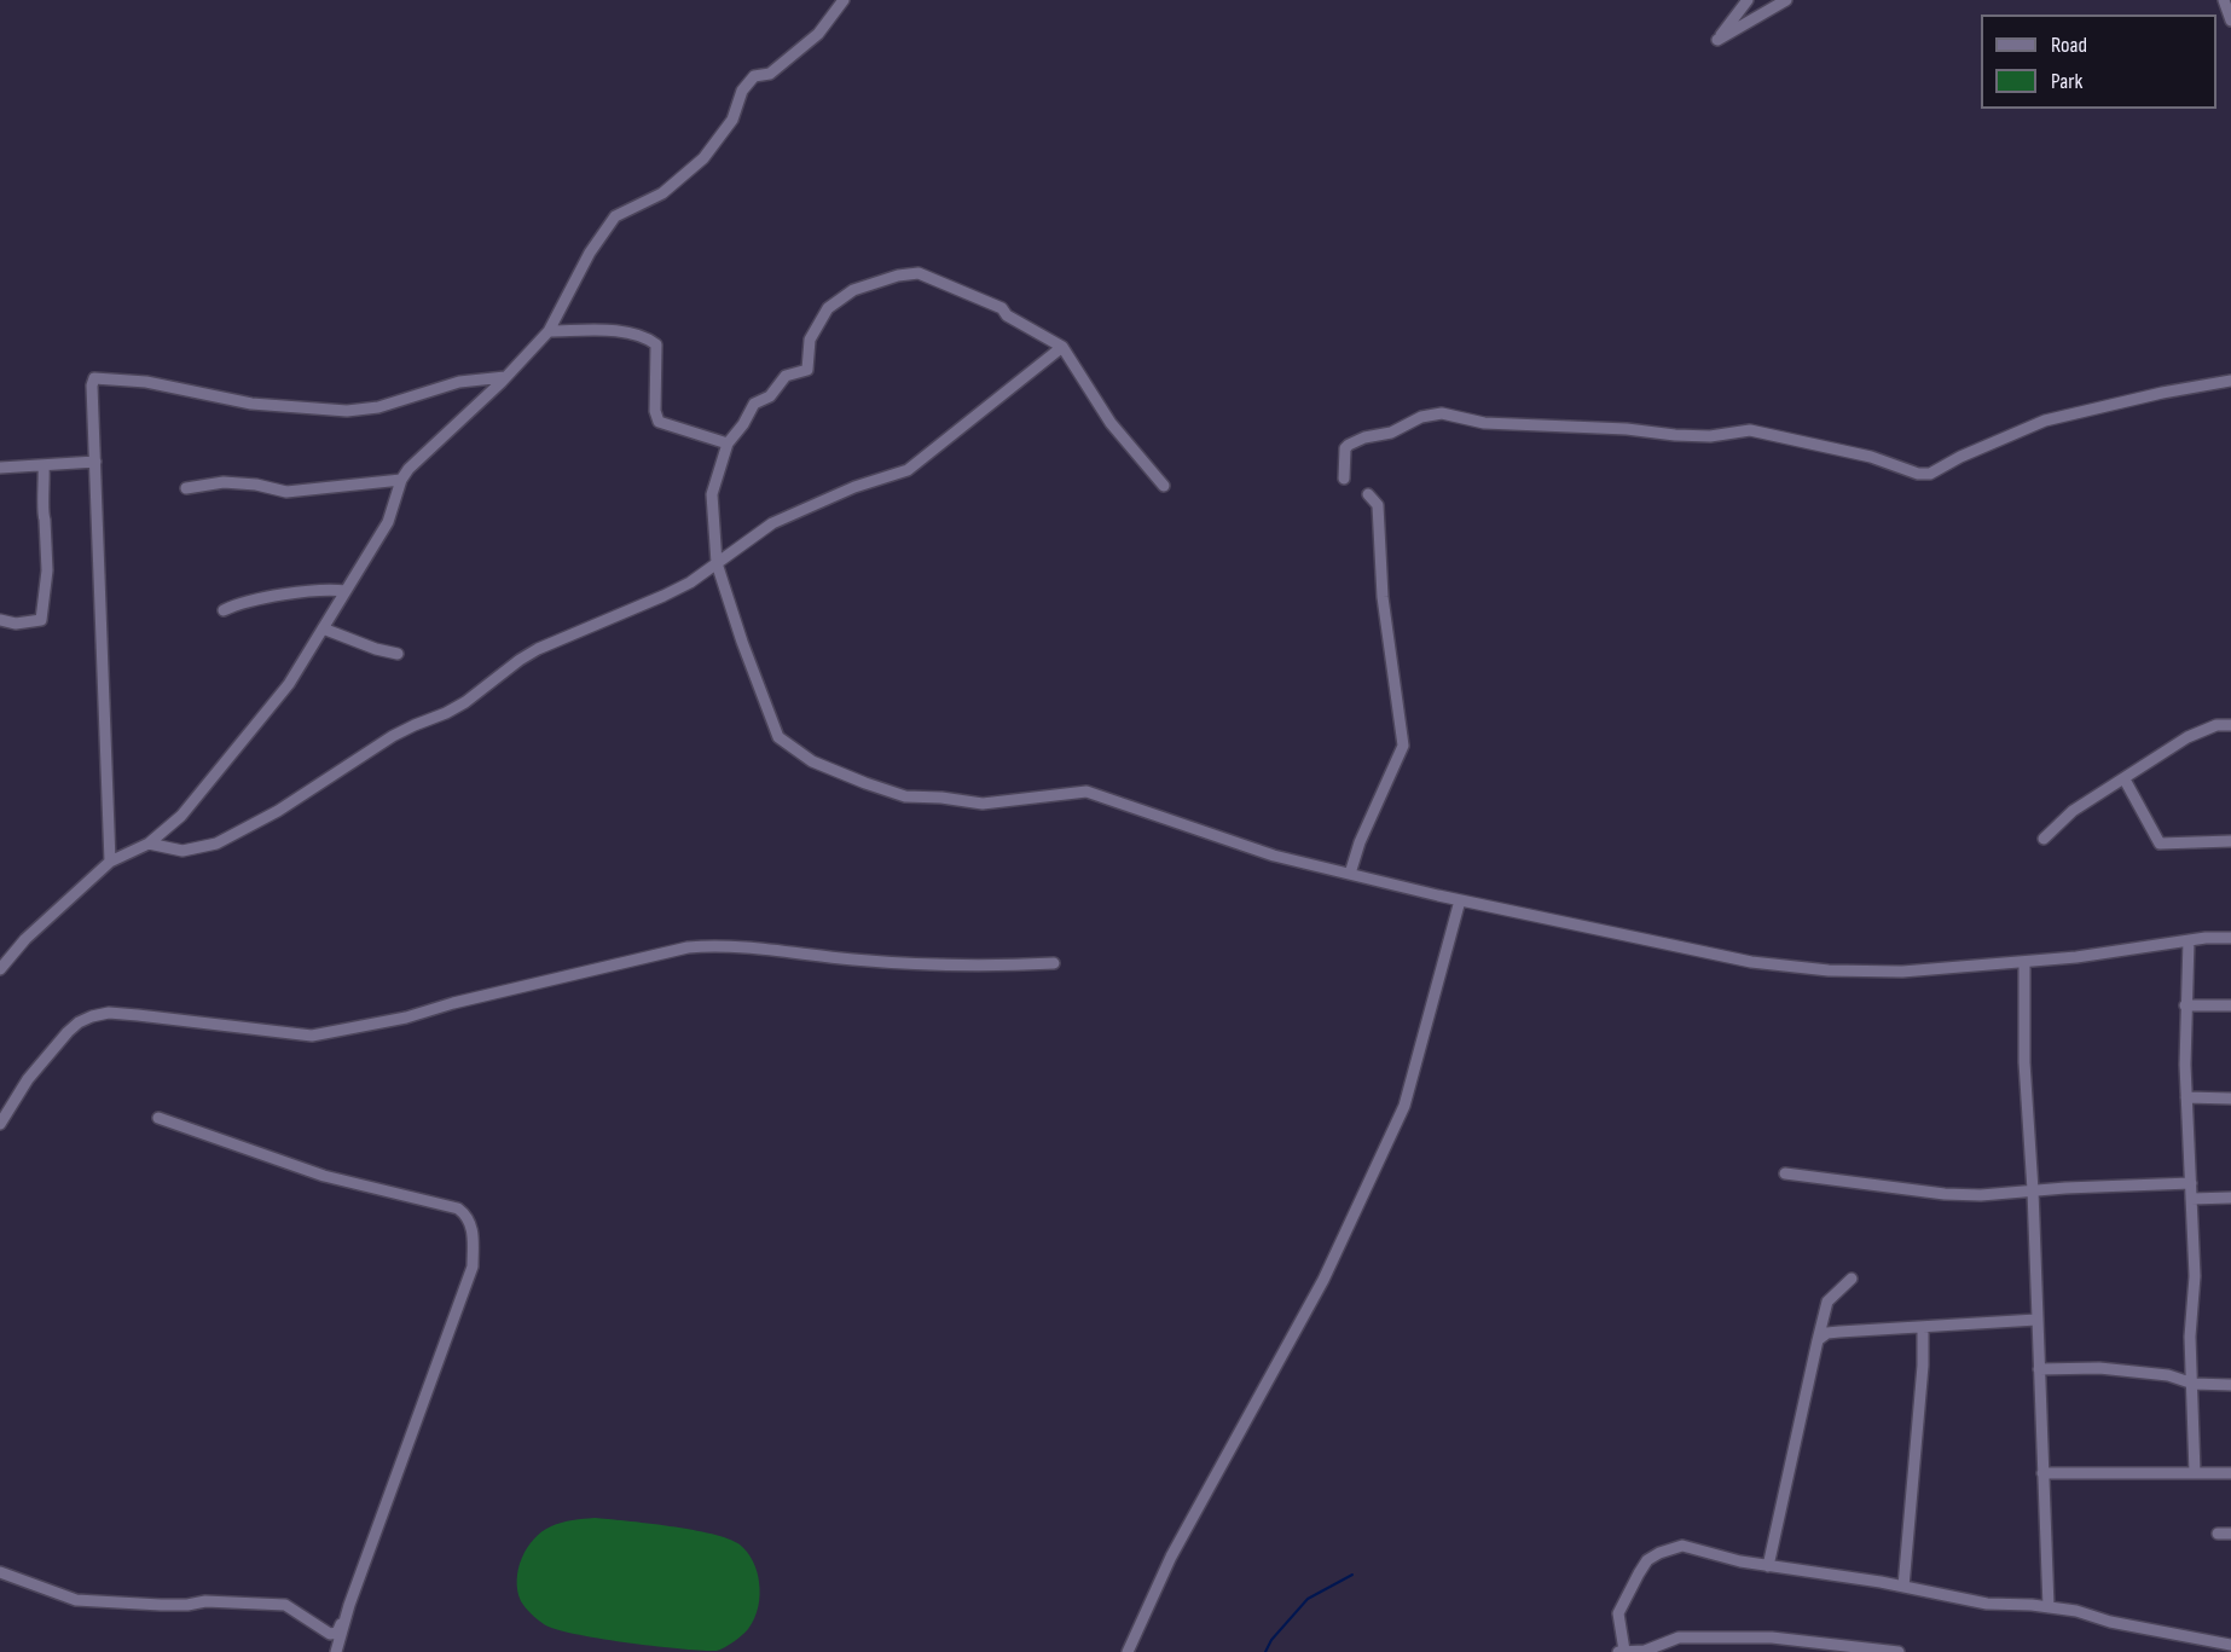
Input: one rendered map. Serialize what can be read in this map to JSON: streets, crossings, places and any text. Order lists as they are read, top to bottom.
{
  "legend": ["Road", "Park"]
}
